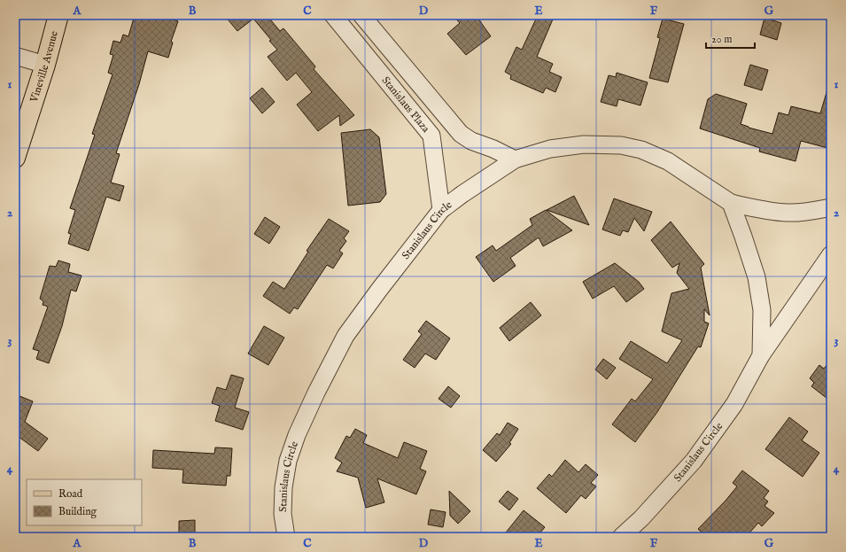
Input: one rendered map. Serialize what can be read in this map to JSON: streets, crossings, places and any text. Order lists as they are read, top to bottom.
{
  "streets": {
    "main road": ["Vineville Avenue"],
    "street": ["Stanislaus Plaza", "Stanislaus Circle"]
  },
  "crossings": [
    ["Stanislaus Plaza", "Stanislaus Circle"]
  ],
  "legend": ["Road", "Building"],
  "scale_bar": "20 m",
  "grid": {
    "columns": [
      "A",
      "B",
      "C",
      "D",
      "E",
      "F",
      "G"
    ],
    "rows": [
      "1",
      "2",
      "3",
      "4"
    ]
  }
}
